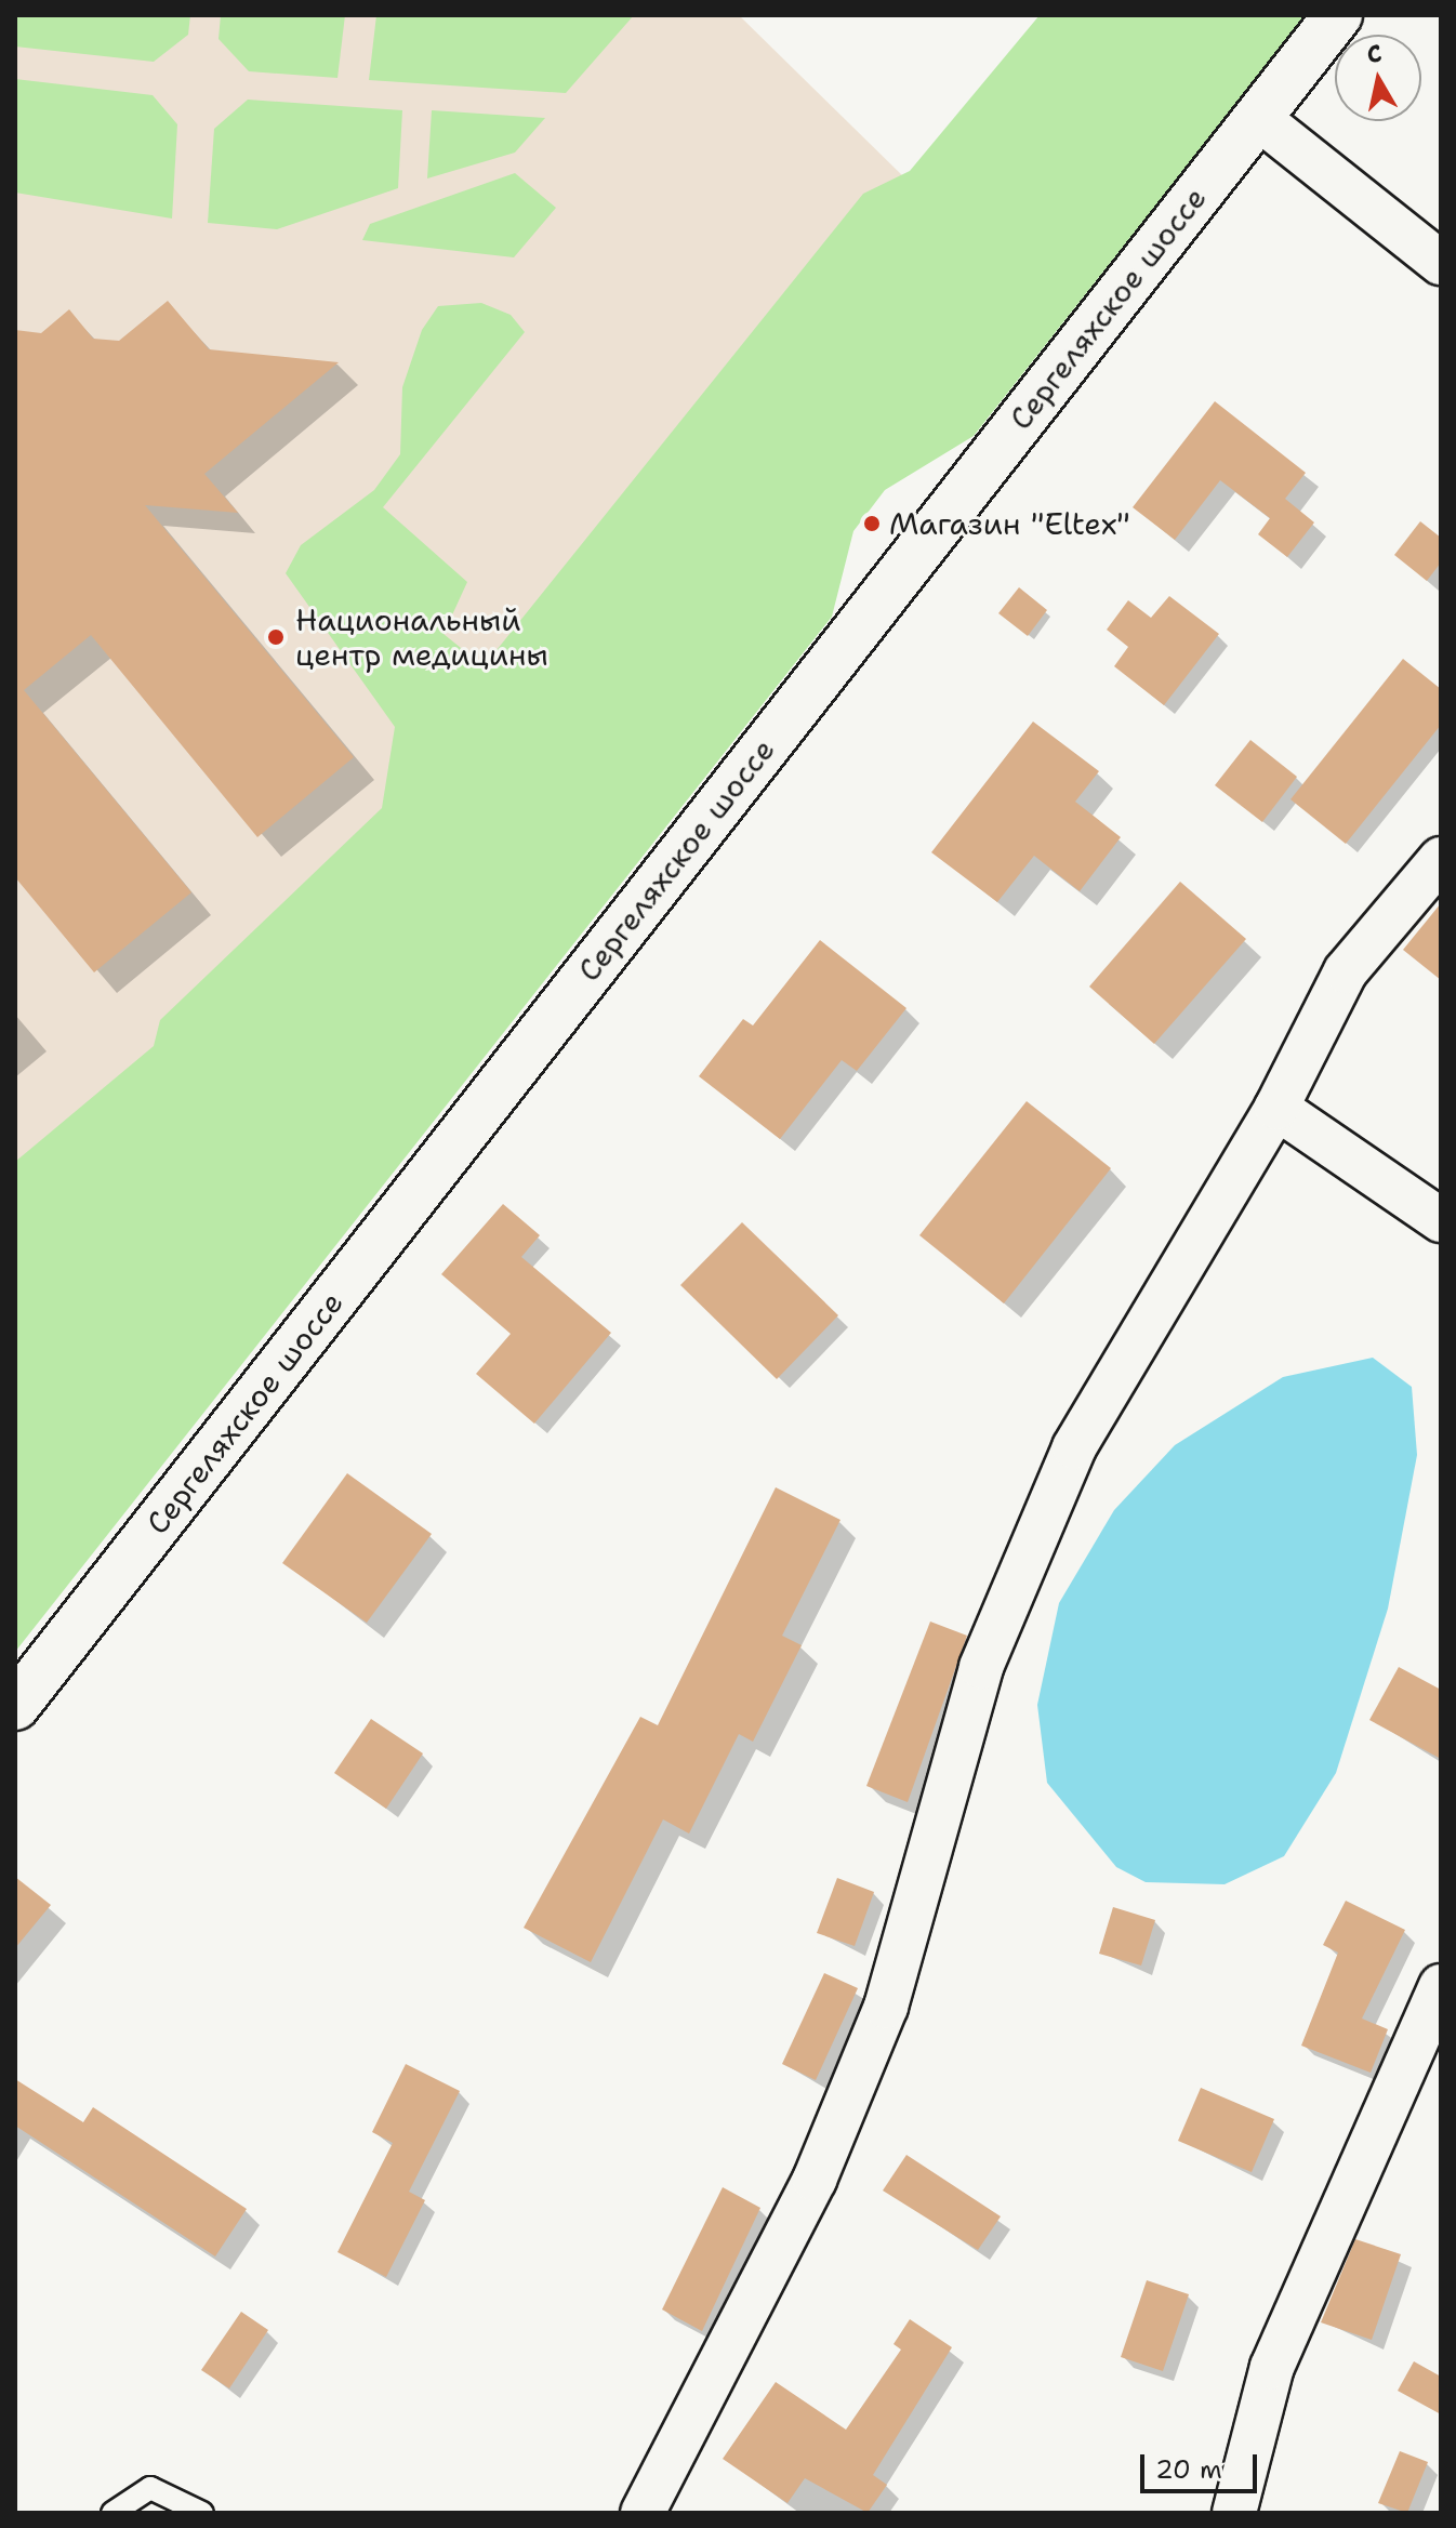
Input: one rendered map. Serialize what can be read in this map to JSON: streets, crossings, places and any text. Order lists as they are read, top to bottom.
{
  "streets": {
    "main road": ["Сергеляхское шоссе"]
  },
  "places": ["Магазин \"Eltex\"", "Национальный центр медицины"],
  "scale_bar": "20 m",
  "north": "top"
}
